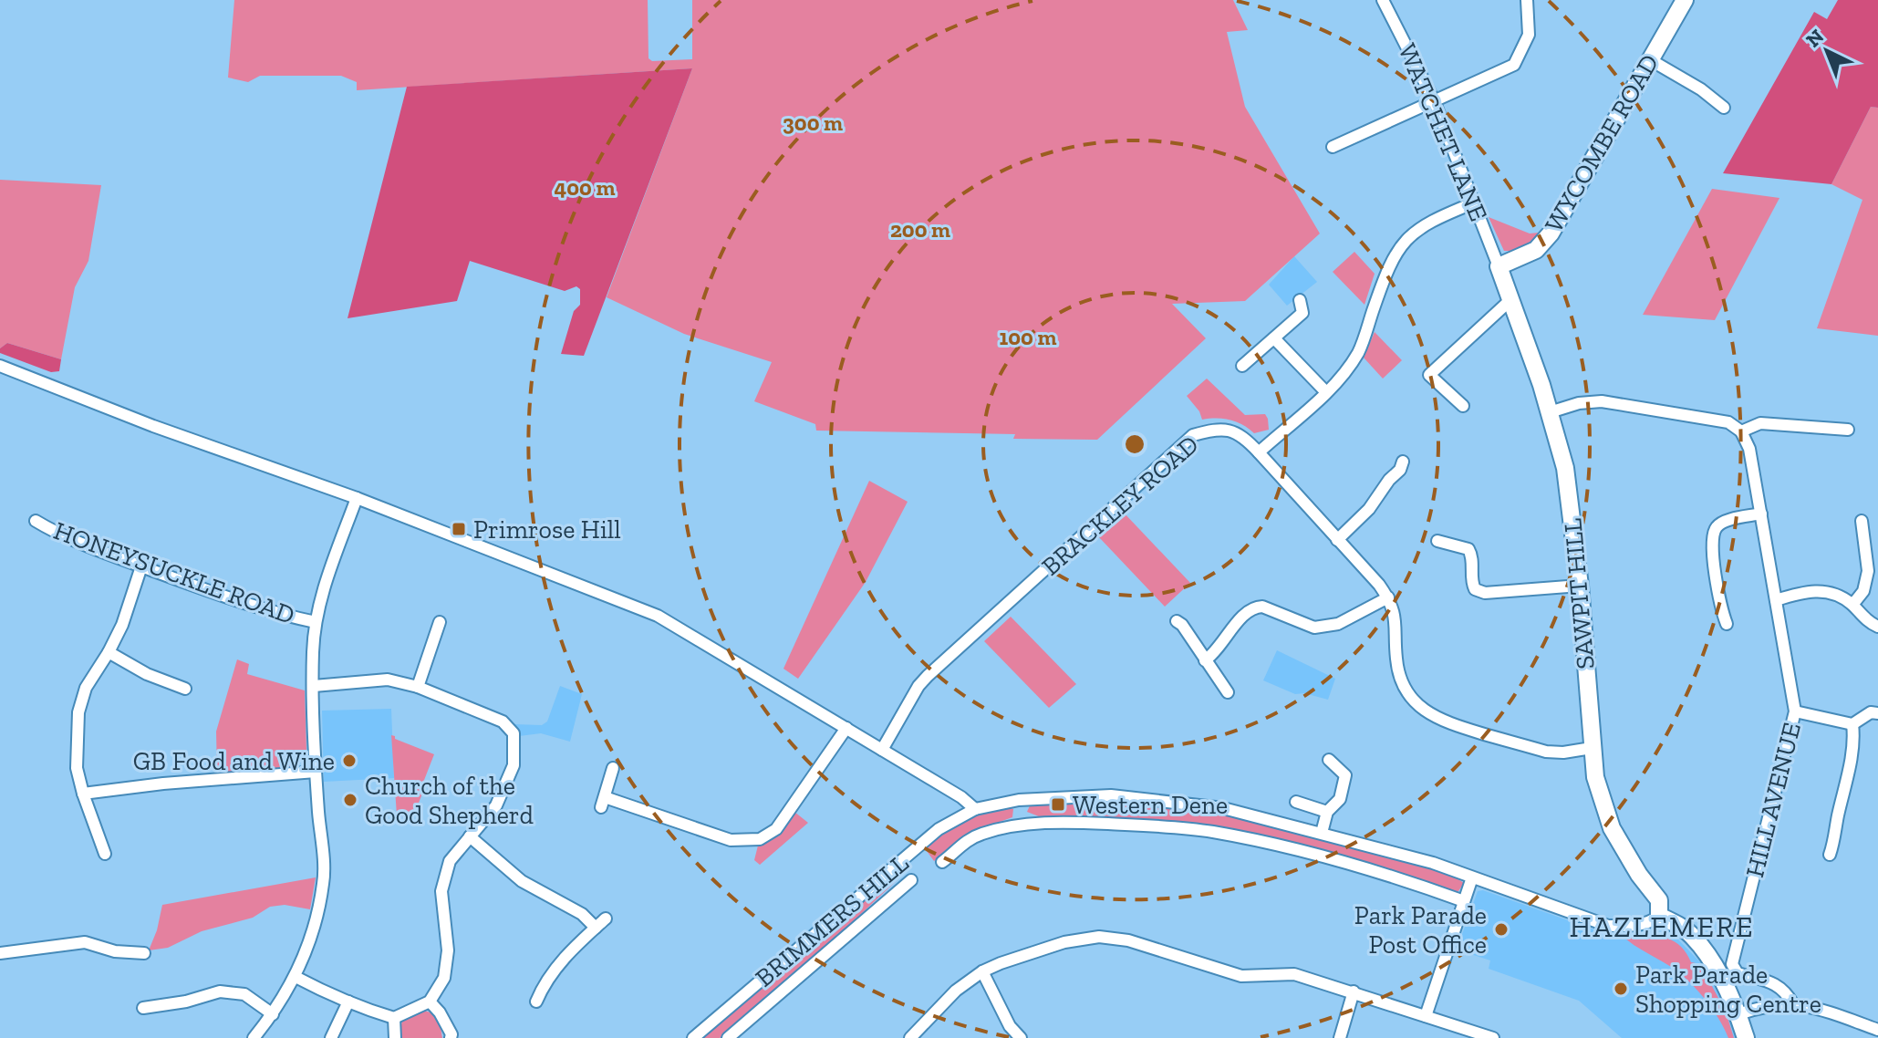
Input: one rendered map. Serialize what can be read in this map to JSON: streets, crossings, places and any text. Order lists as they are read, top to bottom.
{
  "streets": {
    "street": [
      "WATCHET LANE",
      "WYCOMBE ROAD",
      "BRACKLEY ROAD",
      "HONEYSUCKLE ROAD",
      "SAWPIT HILL",
      "HILL AVENUE",
      "BRIMMERS HILL"
    ]
  },
  "crossings": [
    ["WATCHET LANE", "WYCOMBE ROAD"],
    ["WATCHET LANE", "SAWPIT HILL"],
    ["WYCOMBE ROAD", "SAWPIT HILL"]
  ],
  "districts": ["HAZLEMERE"],
  "places": {
    "transit": ["Primrose Hill", "Western Dene"],
    "other": [
      "GB Food and Wine",
      "Church of the Good Shepherd",
      "Park Parade Post Office",
      "Park Parade Shopping Centre"
    ]
  },
  "north": "top left",
  "rings": [
    "300 m",
    "400 m",
    "200 m",
    "100 m"
  ]
}
